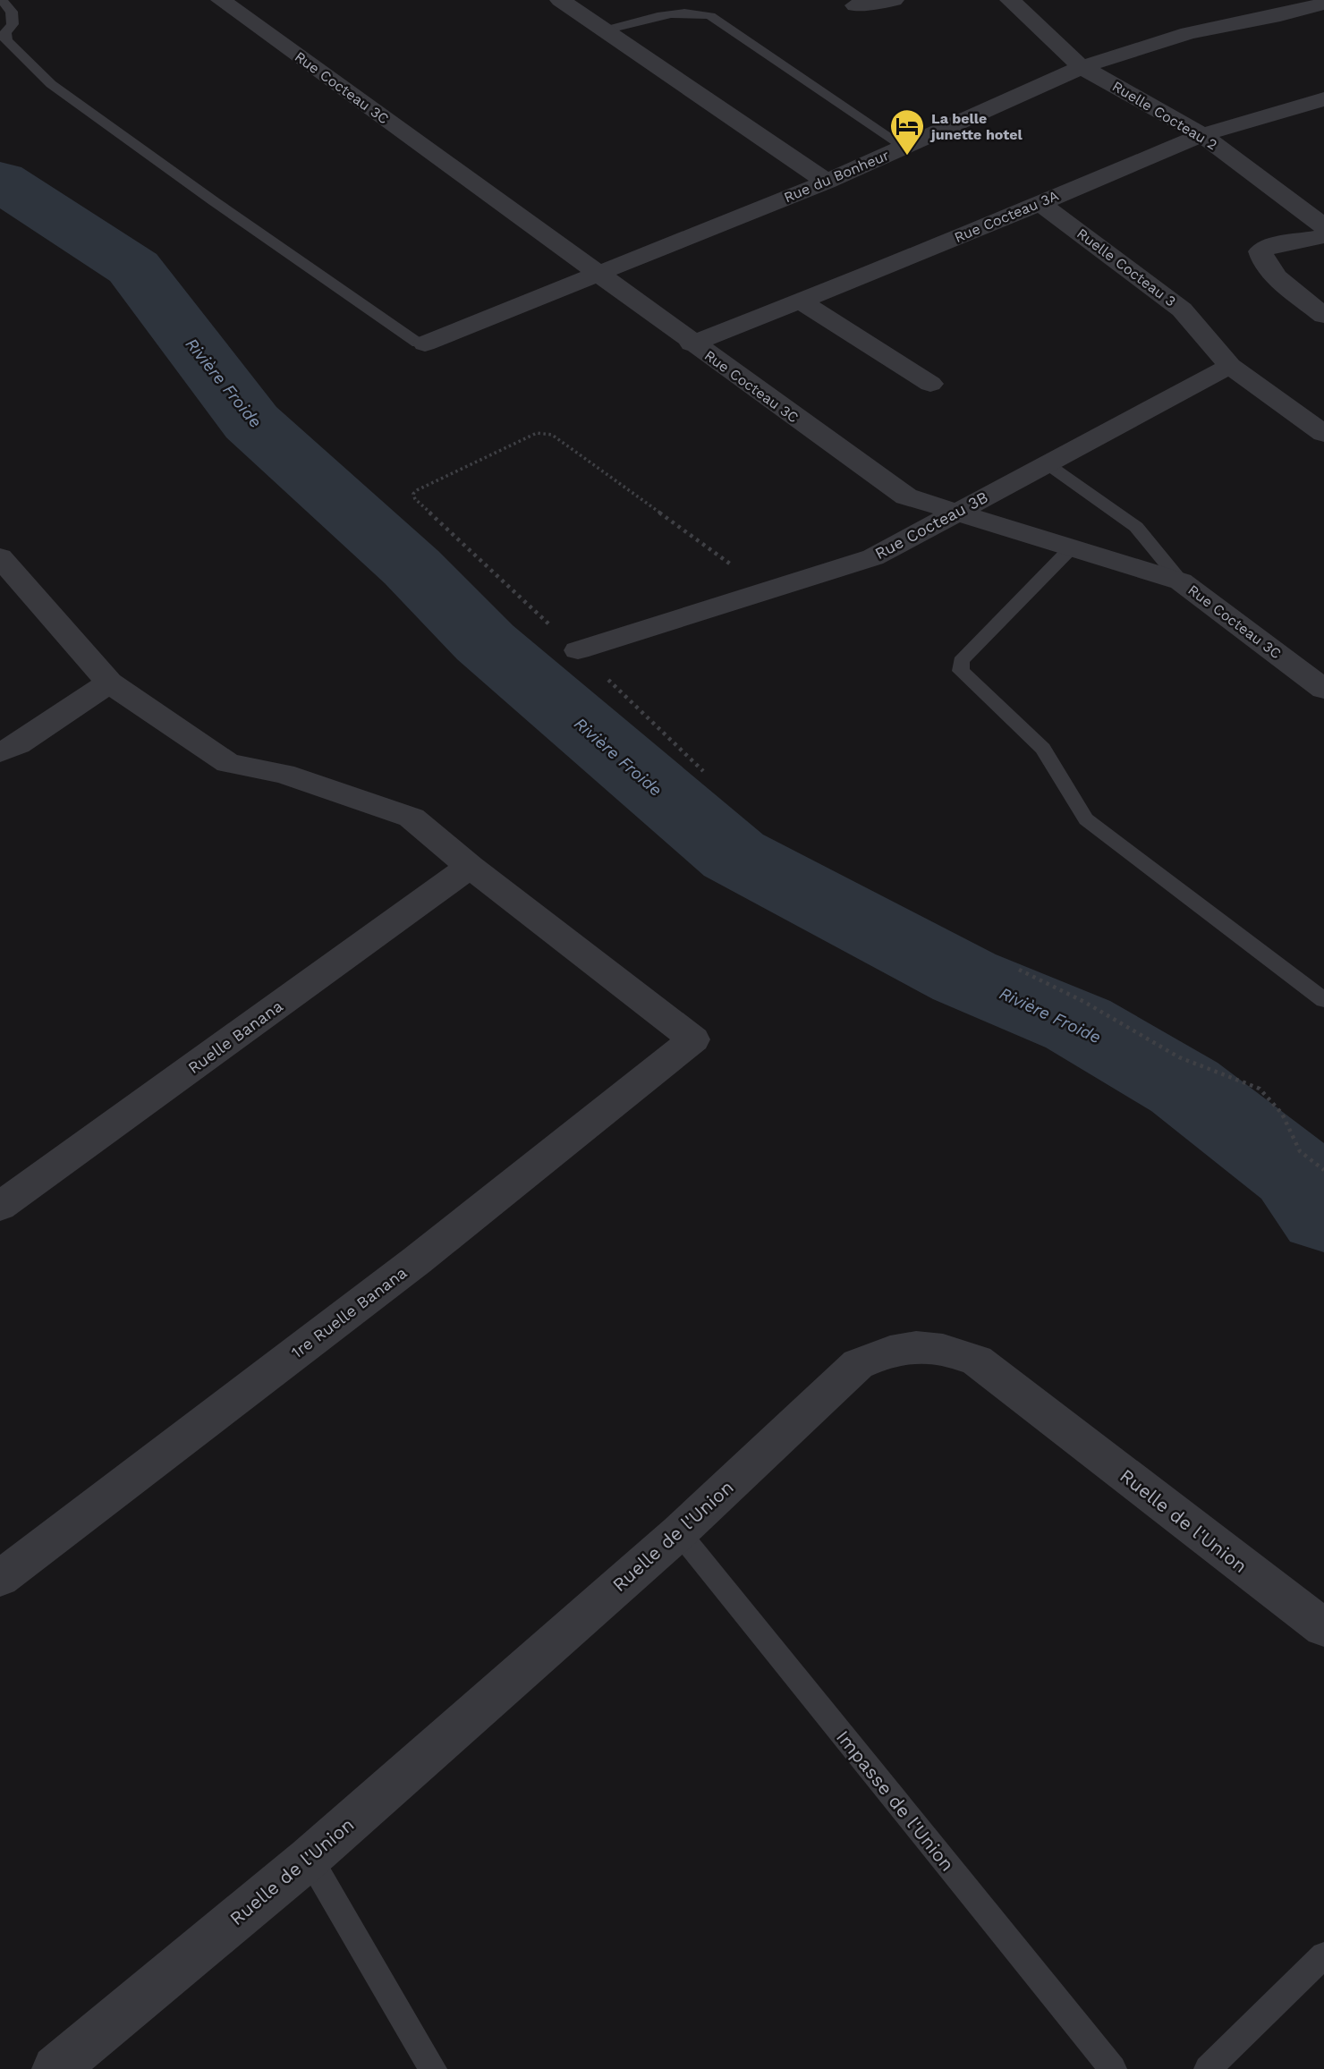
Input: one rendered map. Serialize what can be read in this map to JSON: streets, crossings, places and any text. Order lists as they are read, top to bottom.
{
  "streets": {
    "street": [
      "Rue Cocteau 3C",
      "Ruelle Cocteau 2",
      "Rue du Bonheur",
      "Rue Cocteau 3A",
      "Ruelle Cocteau 3",
      "Rue Cocteau 3B",
      "Ruelle Banana",
      "1re Ruelle Banana",
      "Ruelle de l'Union"
    ],
    "lane": ["Impasse de l'Union"]
  },
  "crossings": [
    ["Rue Cocteau 3C", "Rue du Bonheur"],
    ["Rue Cocteau 3C", "Rue Cocteau 3A"],
    ["Rue Cocteau 3C", "Rue Cocteau 3B"],
    ["Ruelle Cocteau 2", "Rue du Bonheur"],
    ["Ruelle Cocteau 2", "Rue Cocteau 3A"],
    ["Rue Cocteau 3A", "Ruelle Cocteau 3"],
    ["Ruelle Cocteau 3", "Rue Cocteau 3B"],
    ["Ruelle Banana", "1re Ruelle Banana"],
    ["Ruelle de l'Union", "Impasse de l'Union"]
  ],
  "water": ["Rivière Froide"],
  "places": {
    "hotel": ["La belle junette hotel"]
  }
}
